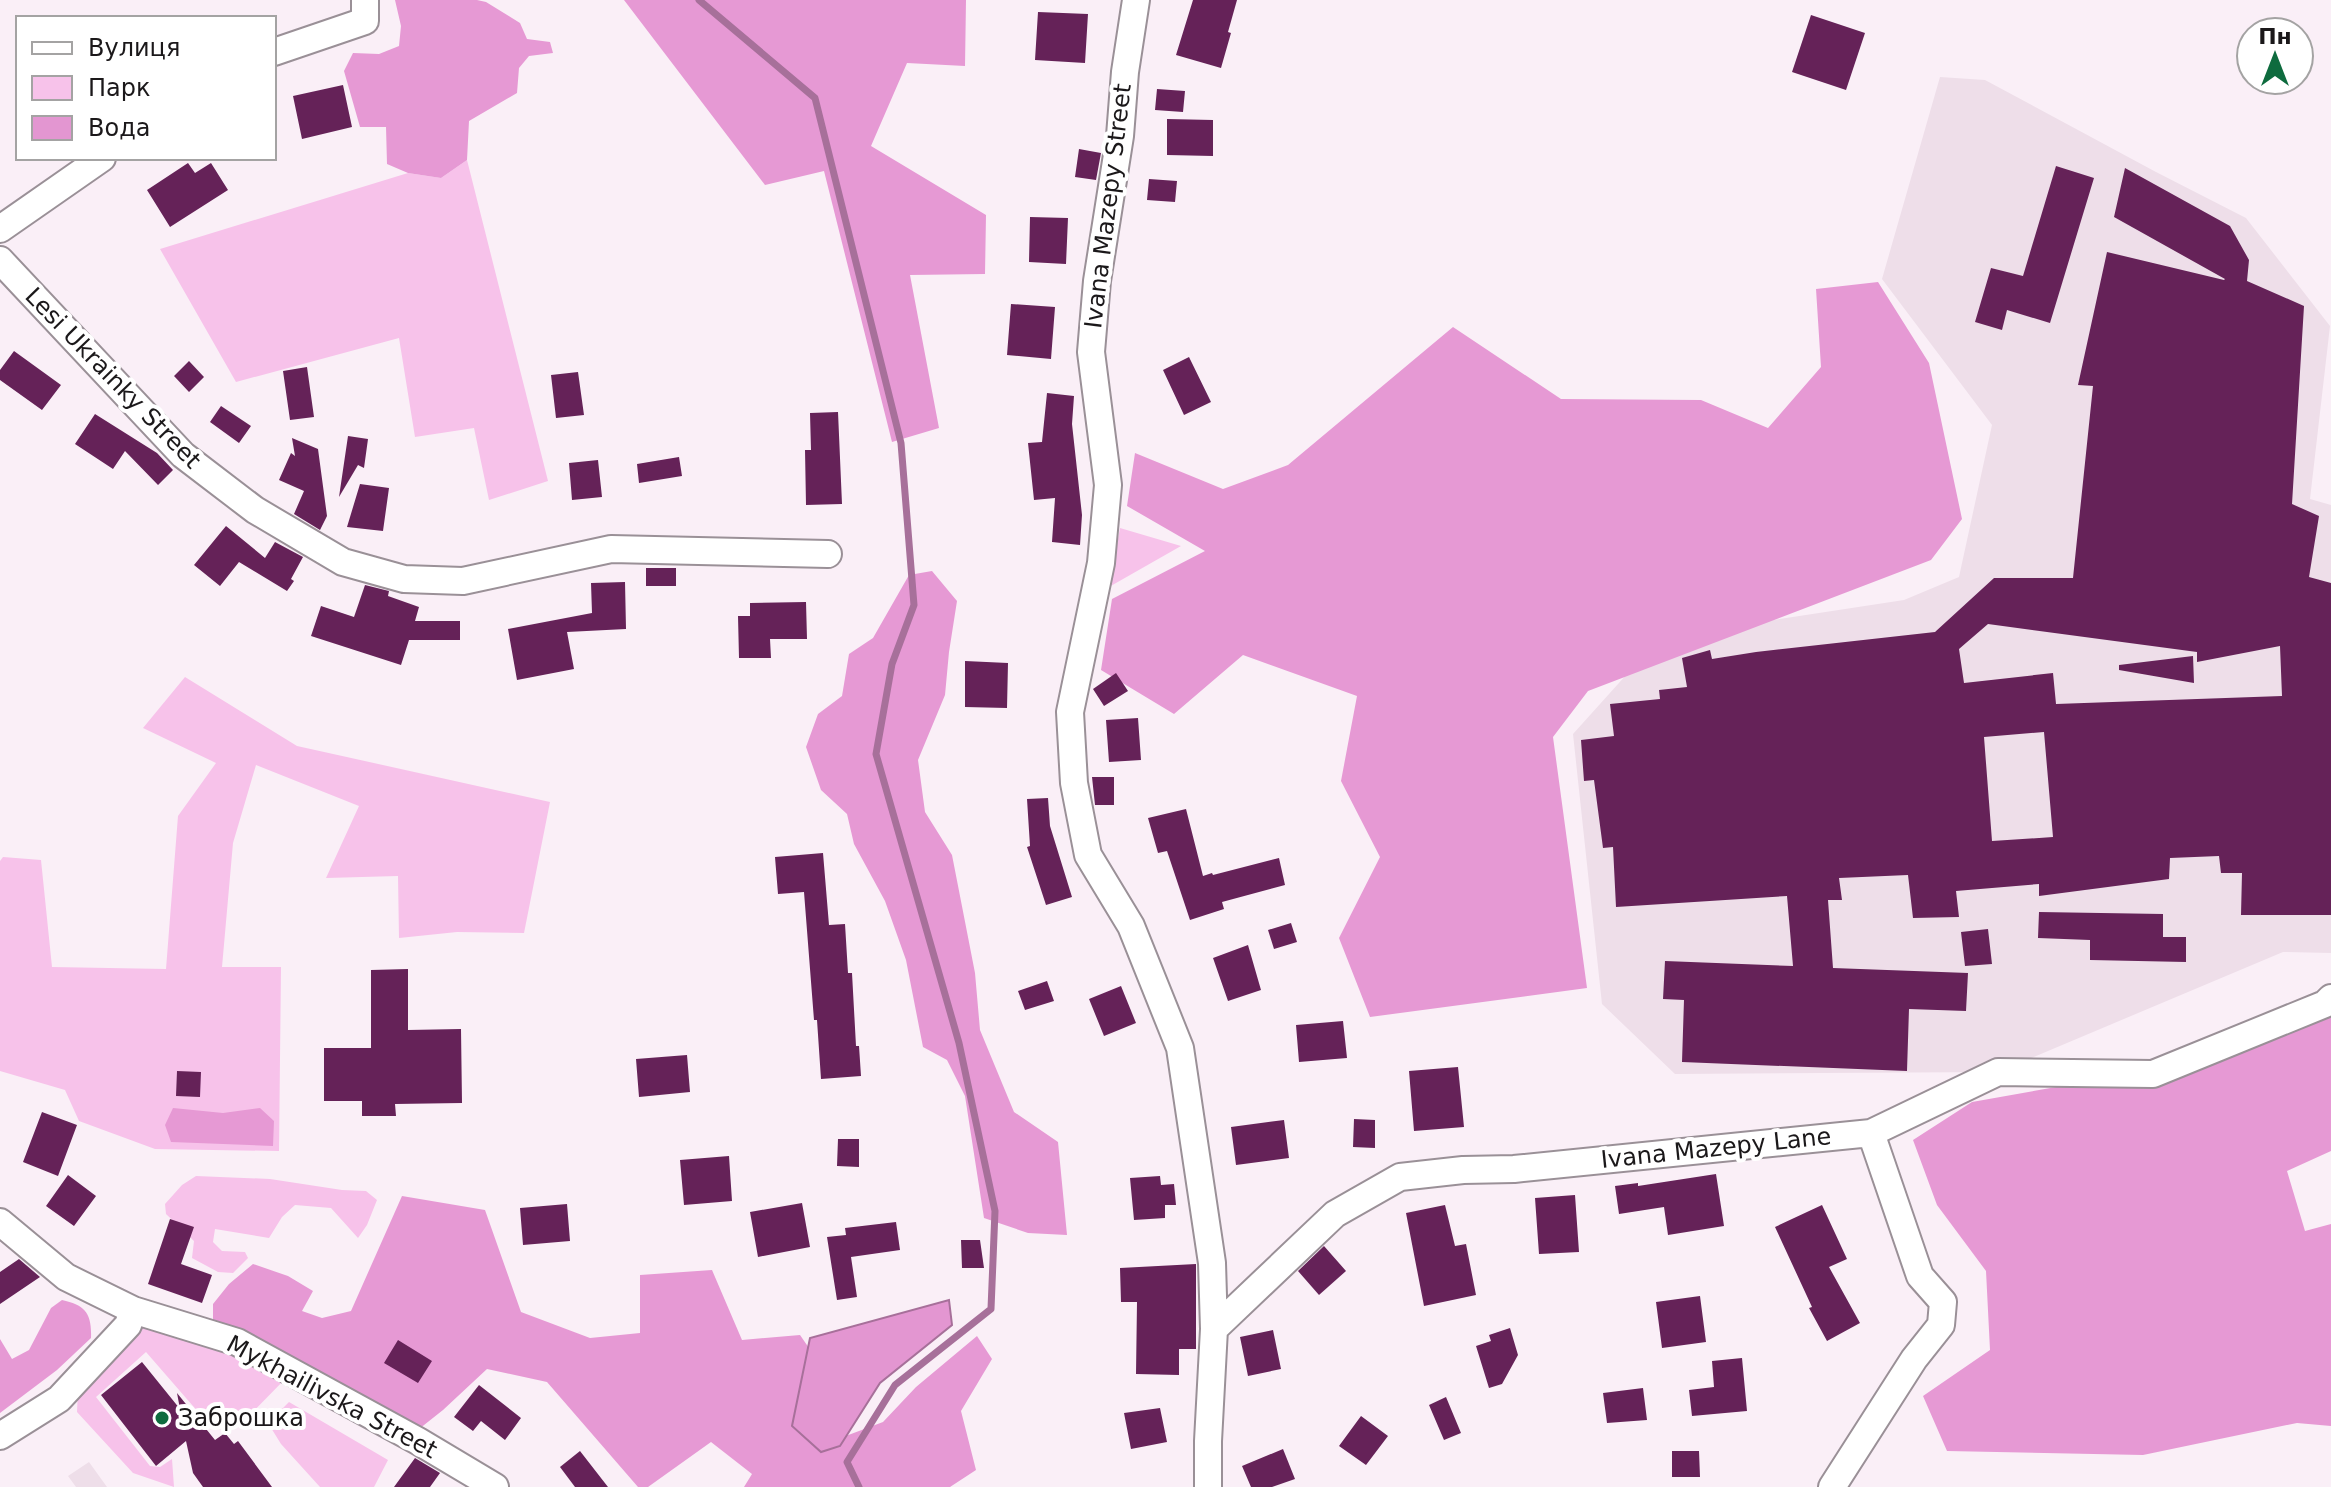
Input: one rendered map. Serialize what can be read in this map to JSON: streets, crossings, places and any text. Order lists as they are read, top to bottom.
{
  "streets": {
    "street": [
      "Ivana Mazepy Street",
      "Lesi Ukrainky Street",
      "Ivana Mazepy Lane",
      "Mykhailivska Street"
    ]
  },
  "crossings": [
    ["Ivana Mazepy Street", "Ivana Mazepy Lane"]
  ],
  "places": ["Заброшка"],
  "legend": ["Вулиця", "Парк", "Вода"],
  "north": "top"
}
